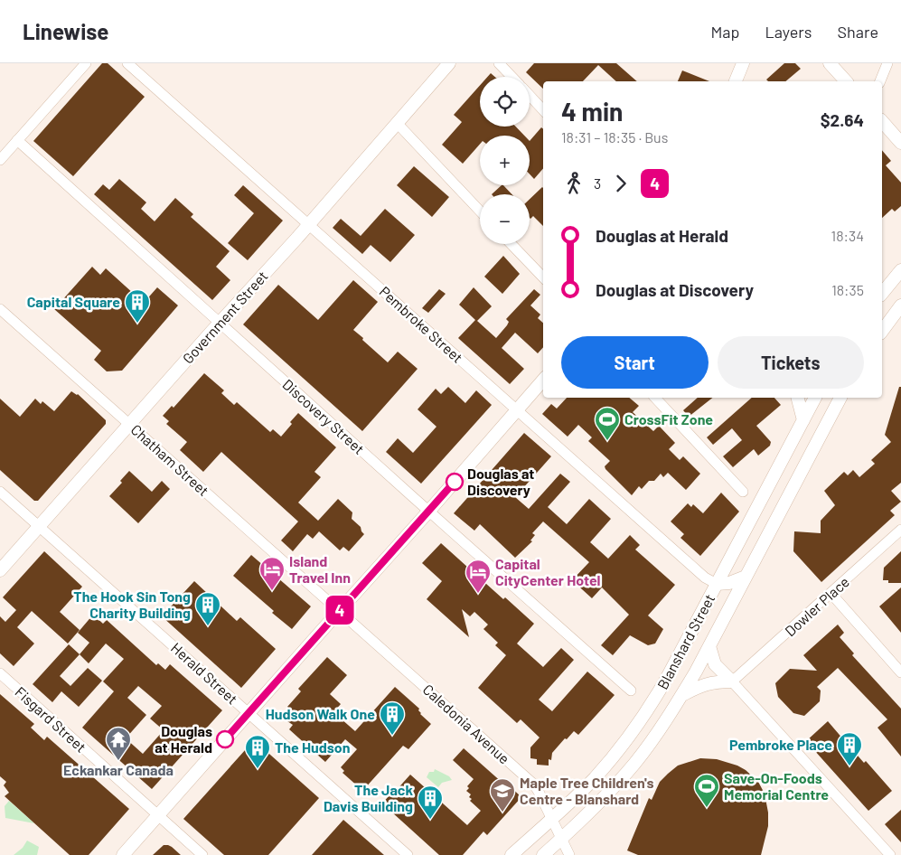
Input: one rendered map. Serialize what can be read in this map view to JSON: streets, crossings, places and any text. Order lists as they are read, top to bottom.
{
  "streets": {
    "main road": ["Government Street", "Blanshard Street"],
    "street": [
      "Pembroke Street",
      "Discovery Street",
      "Chatham Street",
      "Dowler Place",
      "Herald Street",
      "Fisgard Street",
      "Caledonia Avenue"
    ]
  },
  "crossings": [
    ["Government Street", "Pembroke Street"],
    ["Government Street", "Discovery Street"],
    ["Government Street", "Chatham Street"],
    ["Government Street", "Herald Street"],
    ["Pembroke Street", "Blanshard Street"],
    ["Chatham Street", "Caledonia Avenue"],
    ["Blanshard Street", "Caledonia Avenue"]
  ],
  "places": {
    "building": [
      "Capital Square",
      "The Hook Sin Tong Charity Building",
      "Hudson Walk One",
      "Pembroke Place",
      "The Hudson",
      "The Jack Davis Building"
    ],
    "sports": ["CrossFit Zone", "Save-On-Foods Memorial Centre"],
    "other": ["Douglas at Discovery", "Douglas at Herald"],
    "hotel": ["Island Travel Inn", "Capital CityCenter Hotel"],
    "temple": ["Eckankar Canada"],
    "school or university": ["Maple Tree Children's Centre - Blanshard"]
  },
  "lines": ["bus line 4"],
  "page": {
    "header": "Linewise",
    "nav": ["Map", "Layers", "Share"],
    "on_map": "4",
    "map_buttons": ["+", "−"],
    "heading": ["4 min", "18:31 – 18:35 · Bus", "$2.64"],
    "legs": ["3", "4"],
    "list": [
      {
        "name": "Douglas at Herald",
        "value": "18:34"
      },
      {
        "name": "Douglas at Discovery",
        "value": "18:35"
      }
    ],
    "buttons": ["Start", "Tickets"]
  }
}
